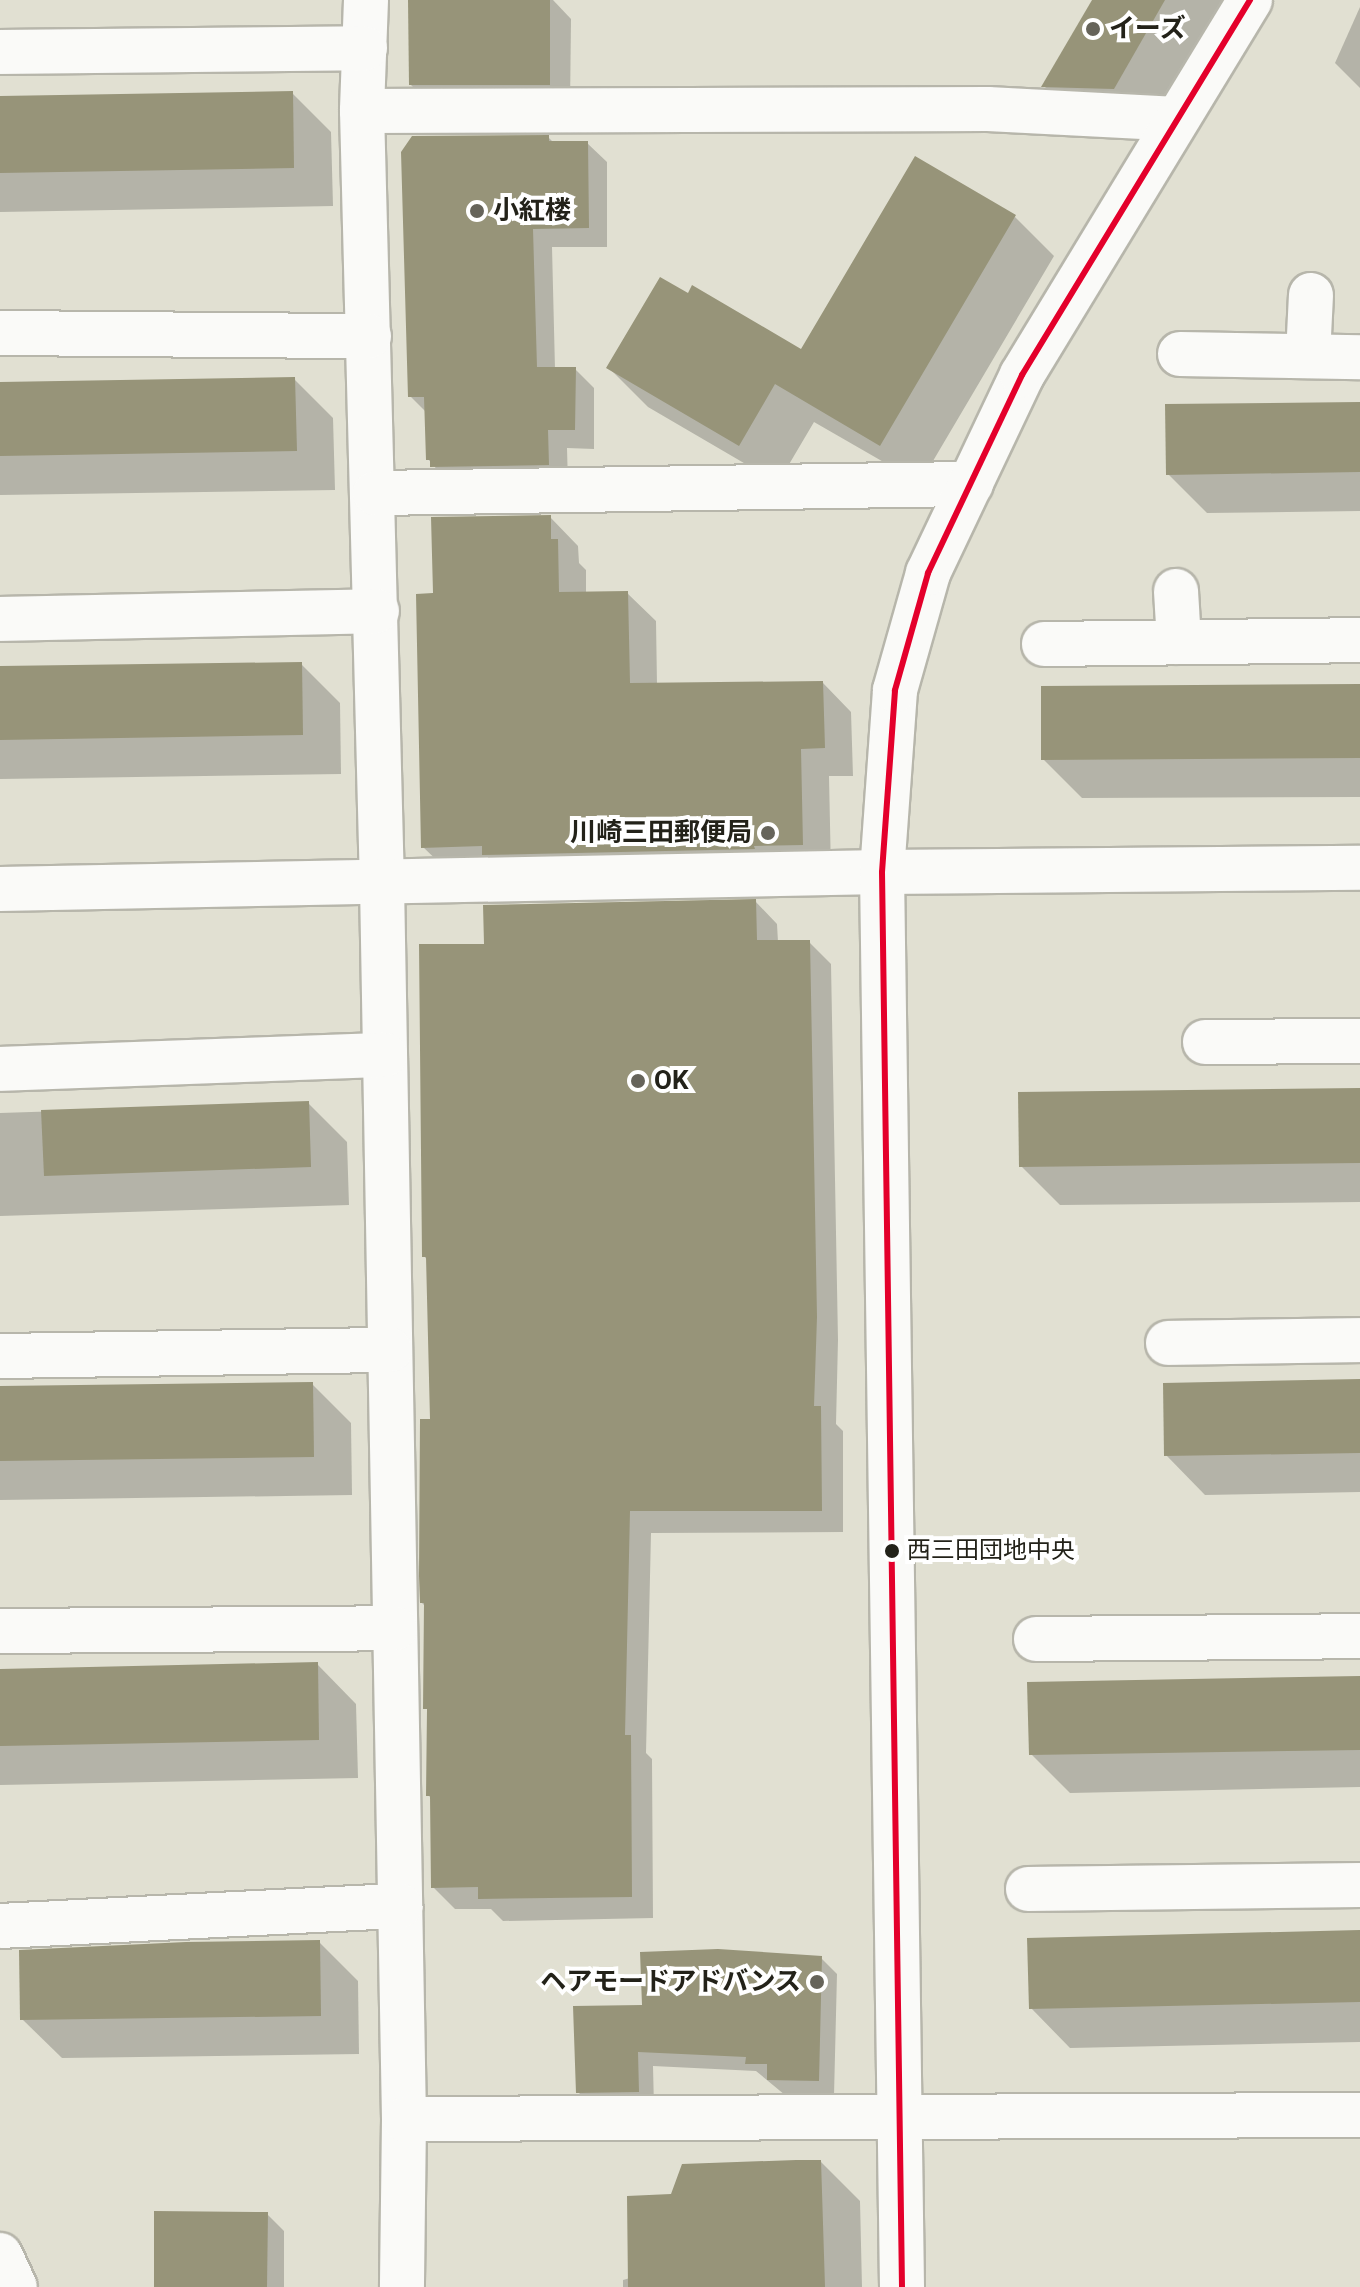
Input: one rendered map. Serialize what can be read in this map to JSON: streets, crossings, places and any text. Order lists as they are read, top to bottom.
{
  "places": [
    "イーズ",
    "小紅楼",
    "川崎三田郵便局",
    "OK",
    "西三田団地中央",
    "ヘアモードアドバンス"
  ]
}
